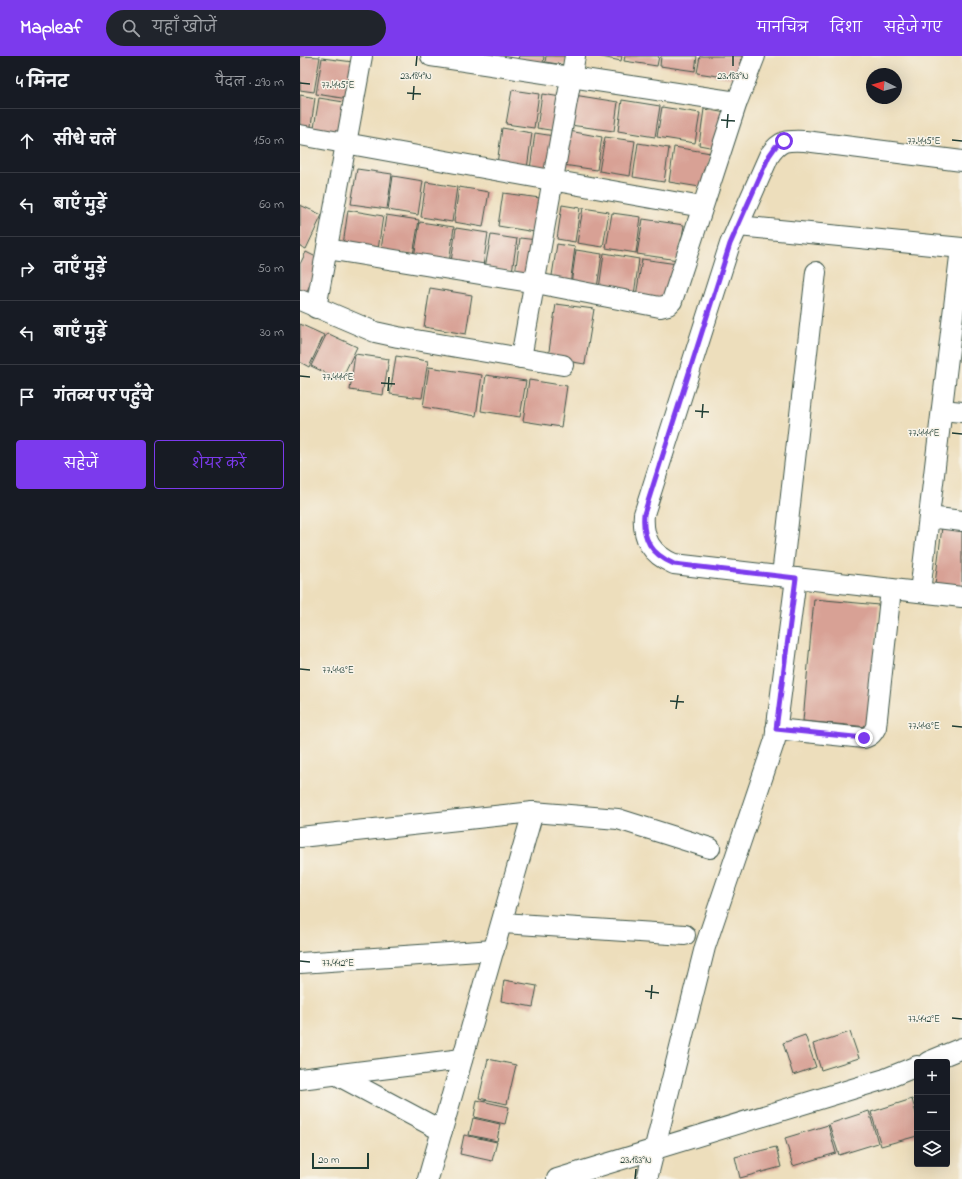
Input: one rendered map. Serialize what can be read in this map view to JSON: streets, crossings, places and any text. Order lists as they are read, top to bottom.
{
  "scale_bar": "20 m",
  "north": "left",
  "page": {
    "header": "Mapleaf",
    "search": "यहाँ खोजें",
    "nav": ["मानचित्र", "दिशा", "सहेजे गए"],
    "heading": ["4 मिनट", "पैदल · 290 m"],
    "list": [
      ["सीधे चलें", "150 m"],
      ["बाएँ मुड़ें", "60 m"],
      ["दाएँ मुड़ें", "50 m"],
      ["बाएँ मुड़ें", "30 m"],
      "गंतव्य पर पहुँचे"
    ],
    "buttons": ["सहेजें", "शेयर करें"],
    "map_buttons": ["+", "−"],
    "scale": "20 m"
  },
  "coordinates": [
    "23.184°N",
    "23.183°N",
    "77.445°E",
    "77.444°E",
    "77.443°E",
    "77.442°E"
  ]
}
